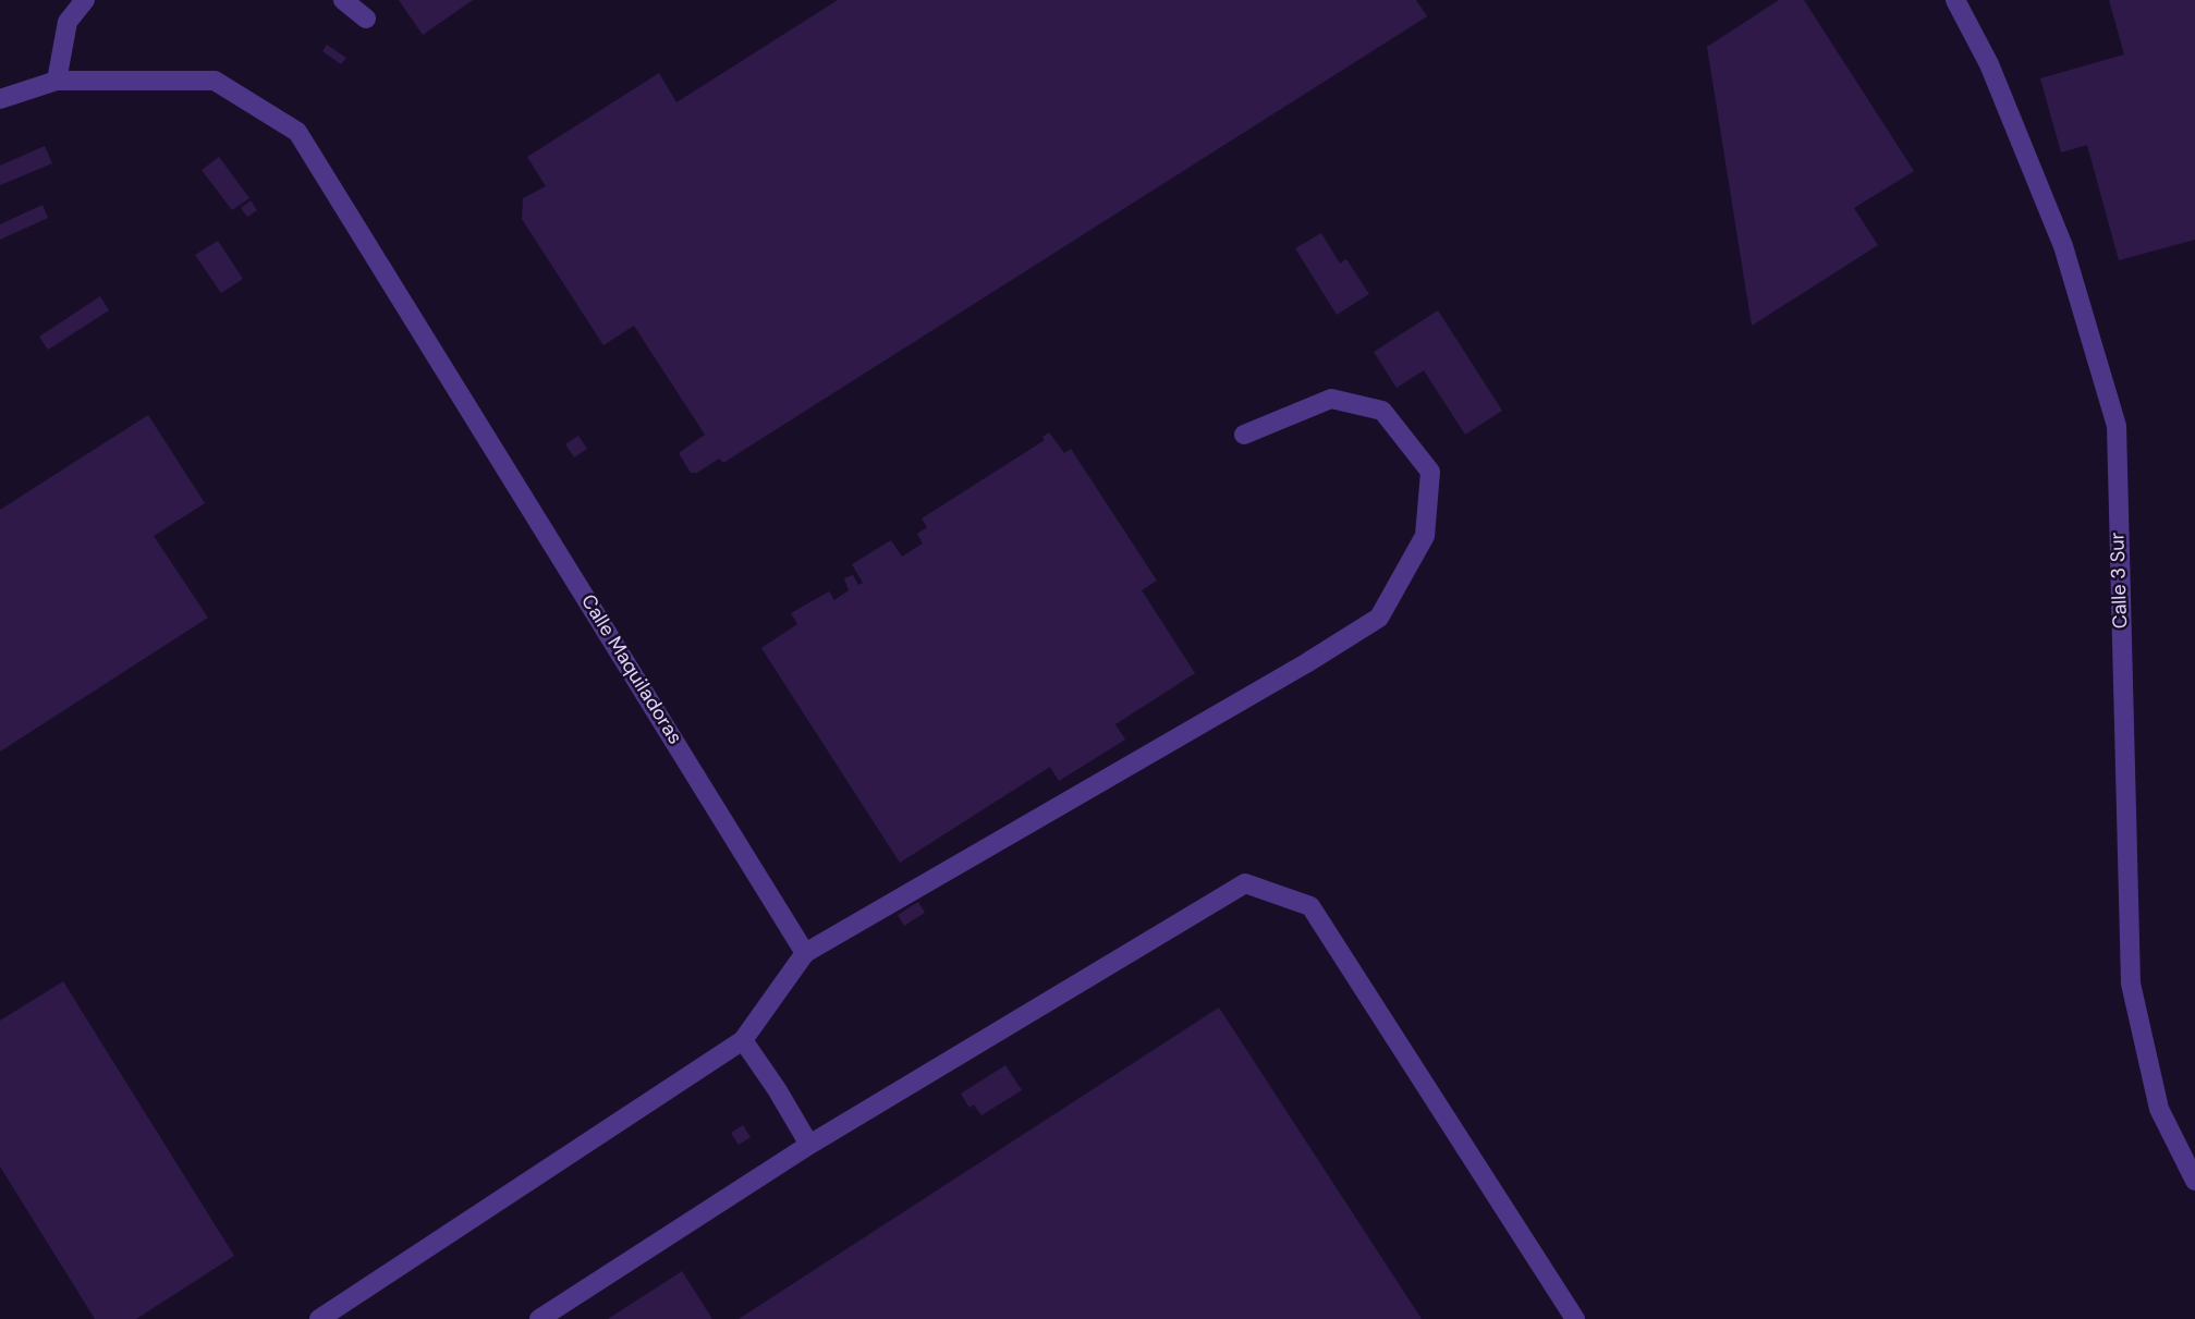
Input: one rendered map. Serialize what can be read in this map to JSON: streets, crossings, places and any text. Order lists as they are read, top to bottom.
{
  "streets": {
    "street": ["Calle 3 Sur", "Calle Maquiladoras"]
  }
}
